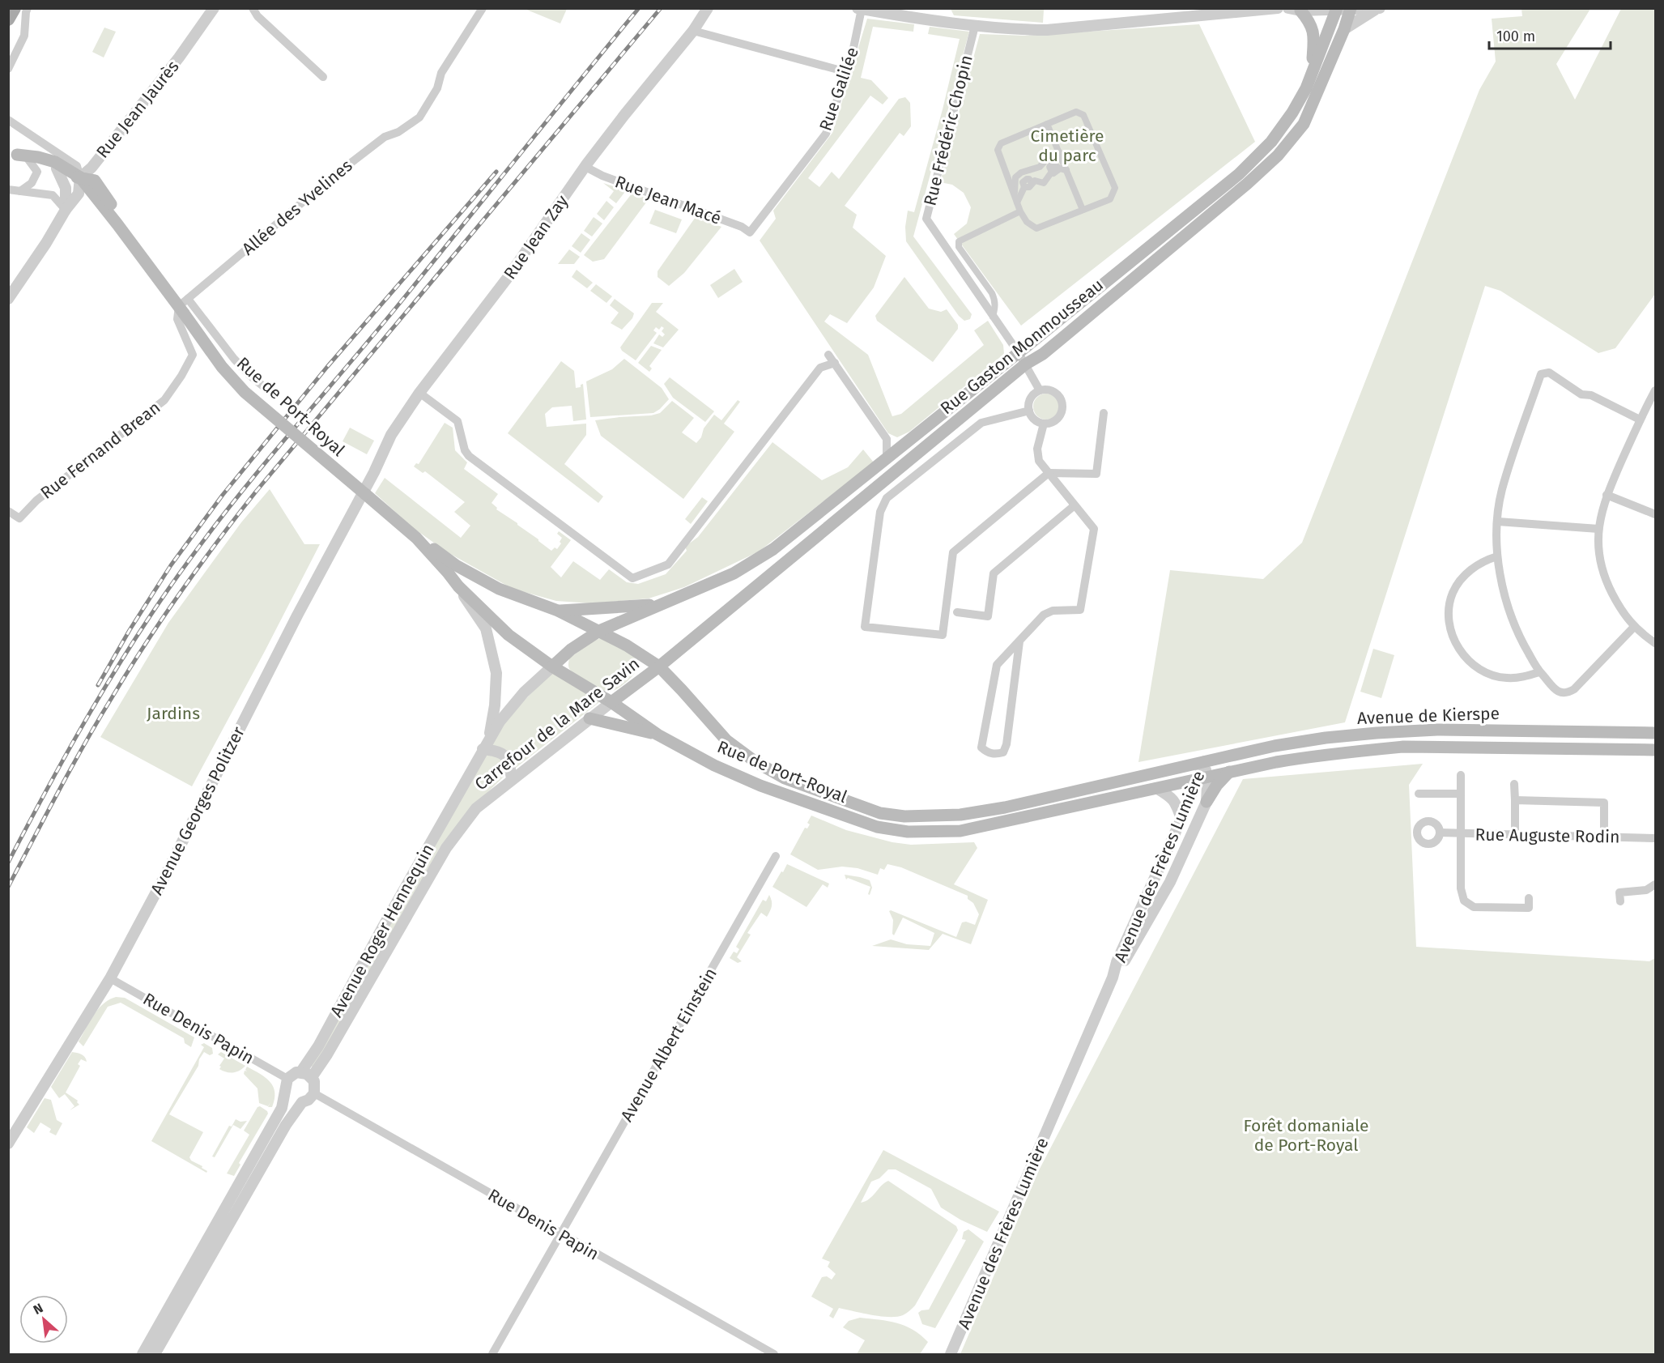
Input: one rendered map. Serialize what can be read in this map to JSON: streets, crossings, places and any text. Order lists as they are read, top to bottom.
{
  "streets": {
    "main road": [
      "Rue Gaston Monmousseau",
      "Rue de Port-Royal",
      "Avenue de Kierspe",
      "Carrefour de la Mare Savin"
    ],
    "street": [
      "Rue Galilée",
      "Rue Jean Jaurès",
      "Rue Frédéric Chopin",
      "Rue Jean Macé",
      "Allée des Yvelines",
      "Rue Jean Zay",
      "Rue Fernand Brean",
      "Avenue Georges Politzer",
      "Rue Auguste Rodin",
      "Avenue des Frères Lumière",
      "Avenue Roger Hennequin",
      "Rue Denis Papin",
      "Avenue Albert Einstein"
    ]
  },
  "crossings": [
    ["Rue Galilée", "Rue Jean Macé"],
    ["Rue Jean Jaurès", "Rue de Port-Royal"],
    ["Rue Frédéric Chopin", "Rue Gaston Monmousseau"],
    ["Rue Jean Macé", "Rue Jean Zay"],
    ["Allée des Yvelines", "Rue de Port-Royal"],
    ["Allée des Yvelines", "Rue Fernand Brean"],
    ["Rue Jean Zay", "Avenue Georges Politzer"],
    ["Rue Gaston Monmousseau", "Rue de Port-Royal"],
    ["Rue Gaston Monmousseau", "Carrefour de la Mare Savin"],
    ["Rue de Port-Royal", "Rue Fernand Brean"],
    ["Rue de Port-Royal", "Avenue de Kierspe"],
    ["Rue de Port-Royal", "Carrefour de la Mare Savin"],
    ["Rue de Port-Royal", "Avenue des Frères Lumière"],
    ["Avenue de Kierspe", "Avenue des Frères Lumière"],
    ["Carrefour de la Mare Savin", "Avenue Roger Hennequin"],
    ["Avenue Georges Politzer", "Rue Denis Papin"],
    ["Avenue Roger Hennequin", "Rue Denis Papin"],
    ["Rue Denis Papin", "Avenue Albert Einstein"]
  ],
  "parks": ["Cimetière du parc", "Jardins", "Forêt domaniale de Port-Royal"],
  "scale_bar": "100 m",
  "north": "top left"
}
